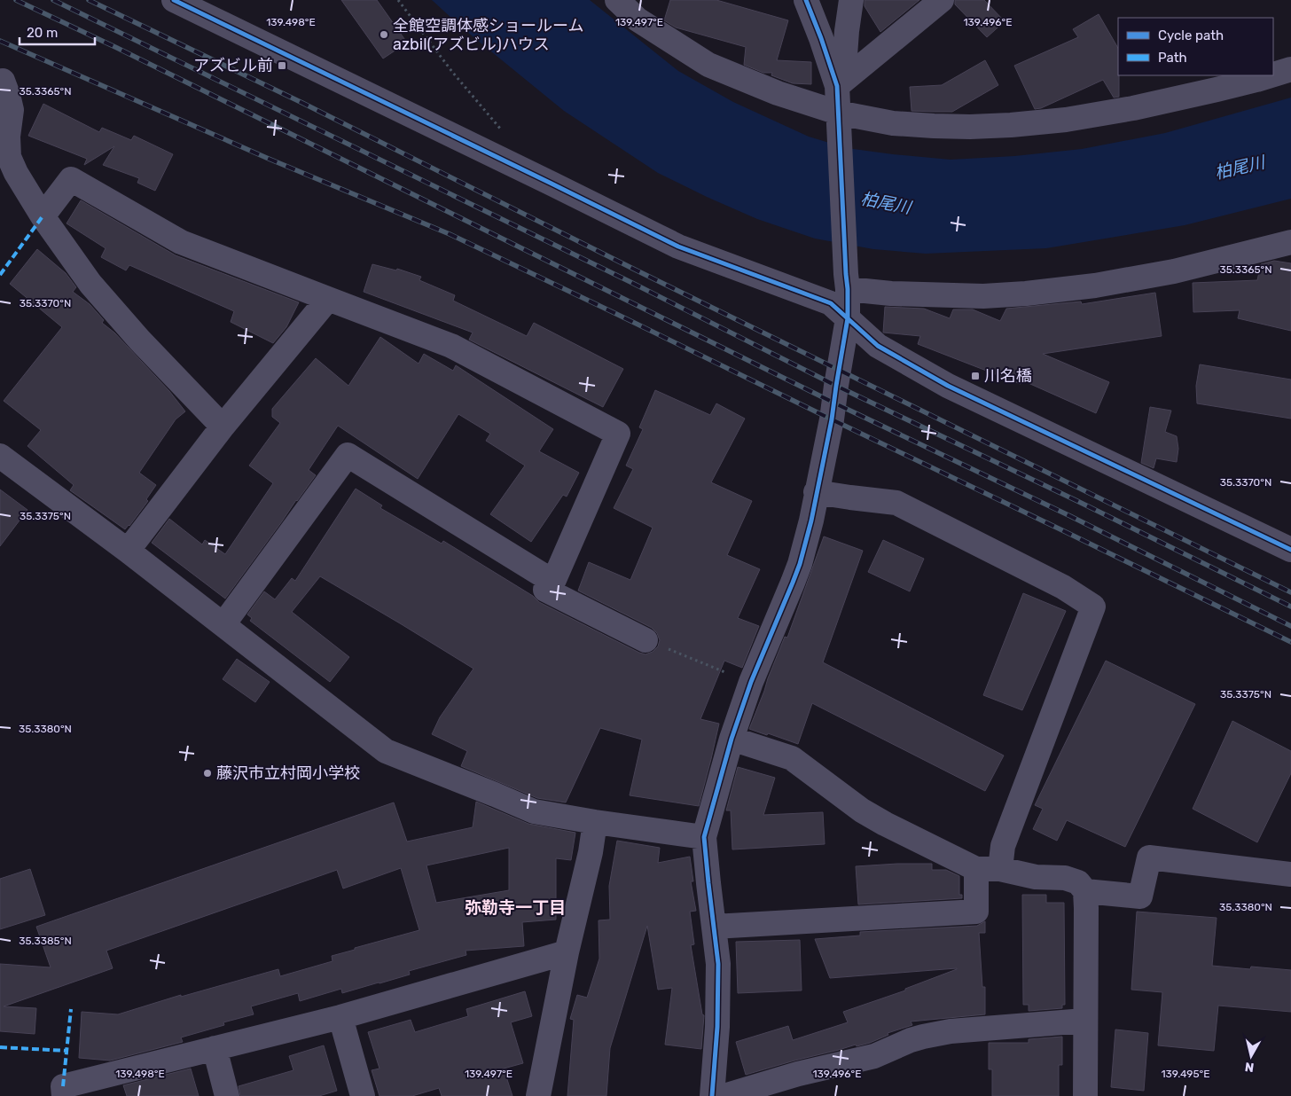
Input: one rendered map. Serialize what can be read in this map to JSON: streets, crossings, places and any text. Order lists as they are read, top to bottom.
{
  "districts": ["弥勒寺一丁目"],
  "water": ["柏尾川"],
  "places": {
    "other": ["全館空調体感ショールーム azbil(アズビル)ハウス", "藤沢市立村岡小学校"],
    "transit": ["アズビル前", "川名橋"]
  },
  "legend": ["Cycle path", "Path"],
  "scale_bar": "20 m",
  "north": "bottom",
  "coordinates": [
    "139.498°E",
    "139.497°E",
    "139.496°E",
    "35.3365°N",
    "35.3370°N",
    "35.3375°N",
    "35.3380°N",
    "35.3385°N",
    "139.495°E"
  ]
}
